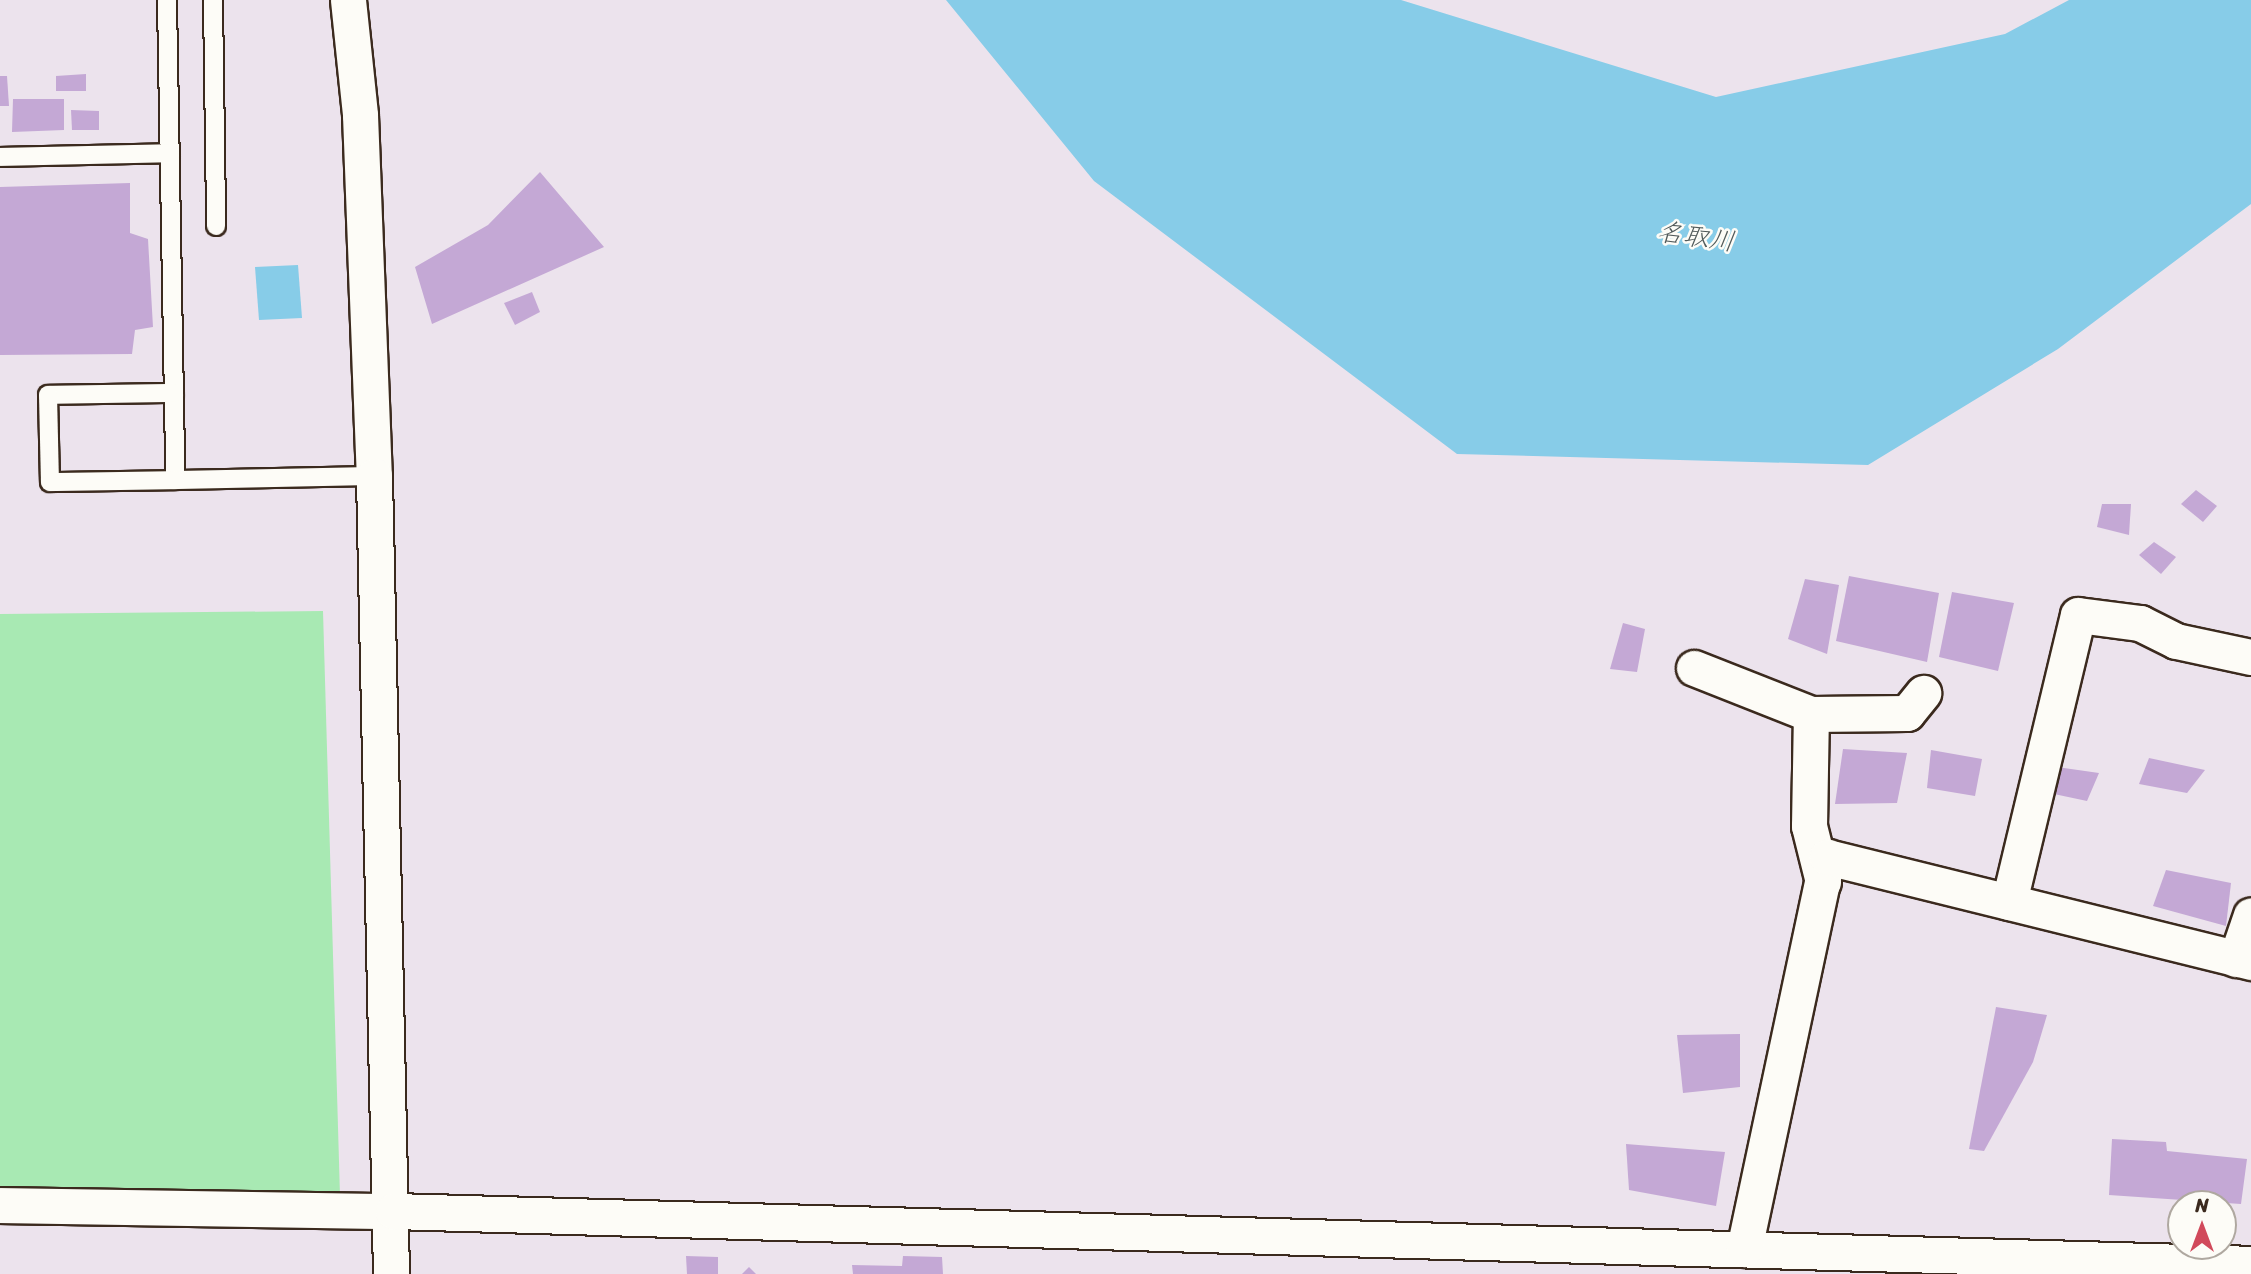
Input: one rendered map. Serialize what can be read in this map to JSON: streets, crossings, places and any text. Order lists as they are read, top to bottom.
{
  "water": ["名取川"],
  "north": "top"
}
